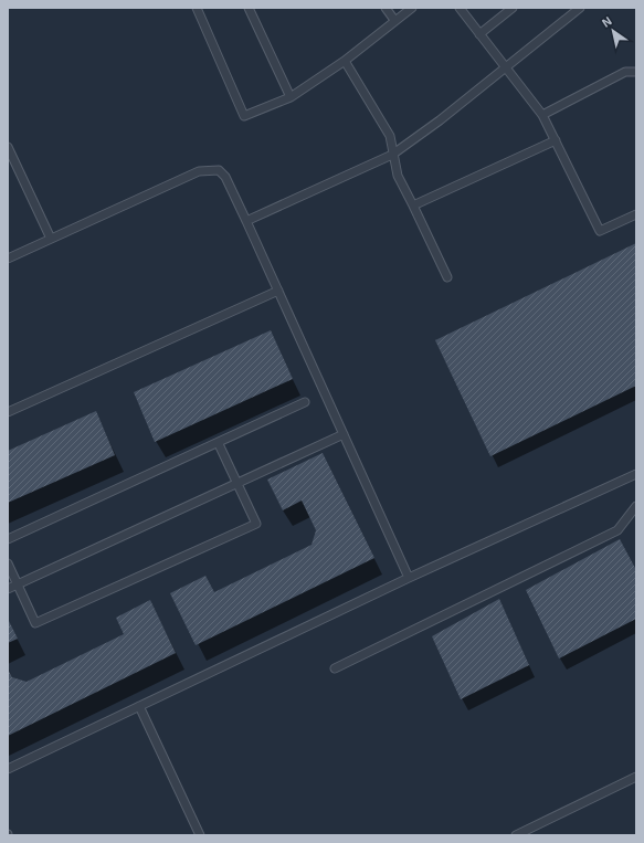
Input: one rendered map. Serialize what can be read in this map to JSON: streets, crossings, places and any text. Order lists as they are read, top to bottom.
{
  "north": "top left"
}
